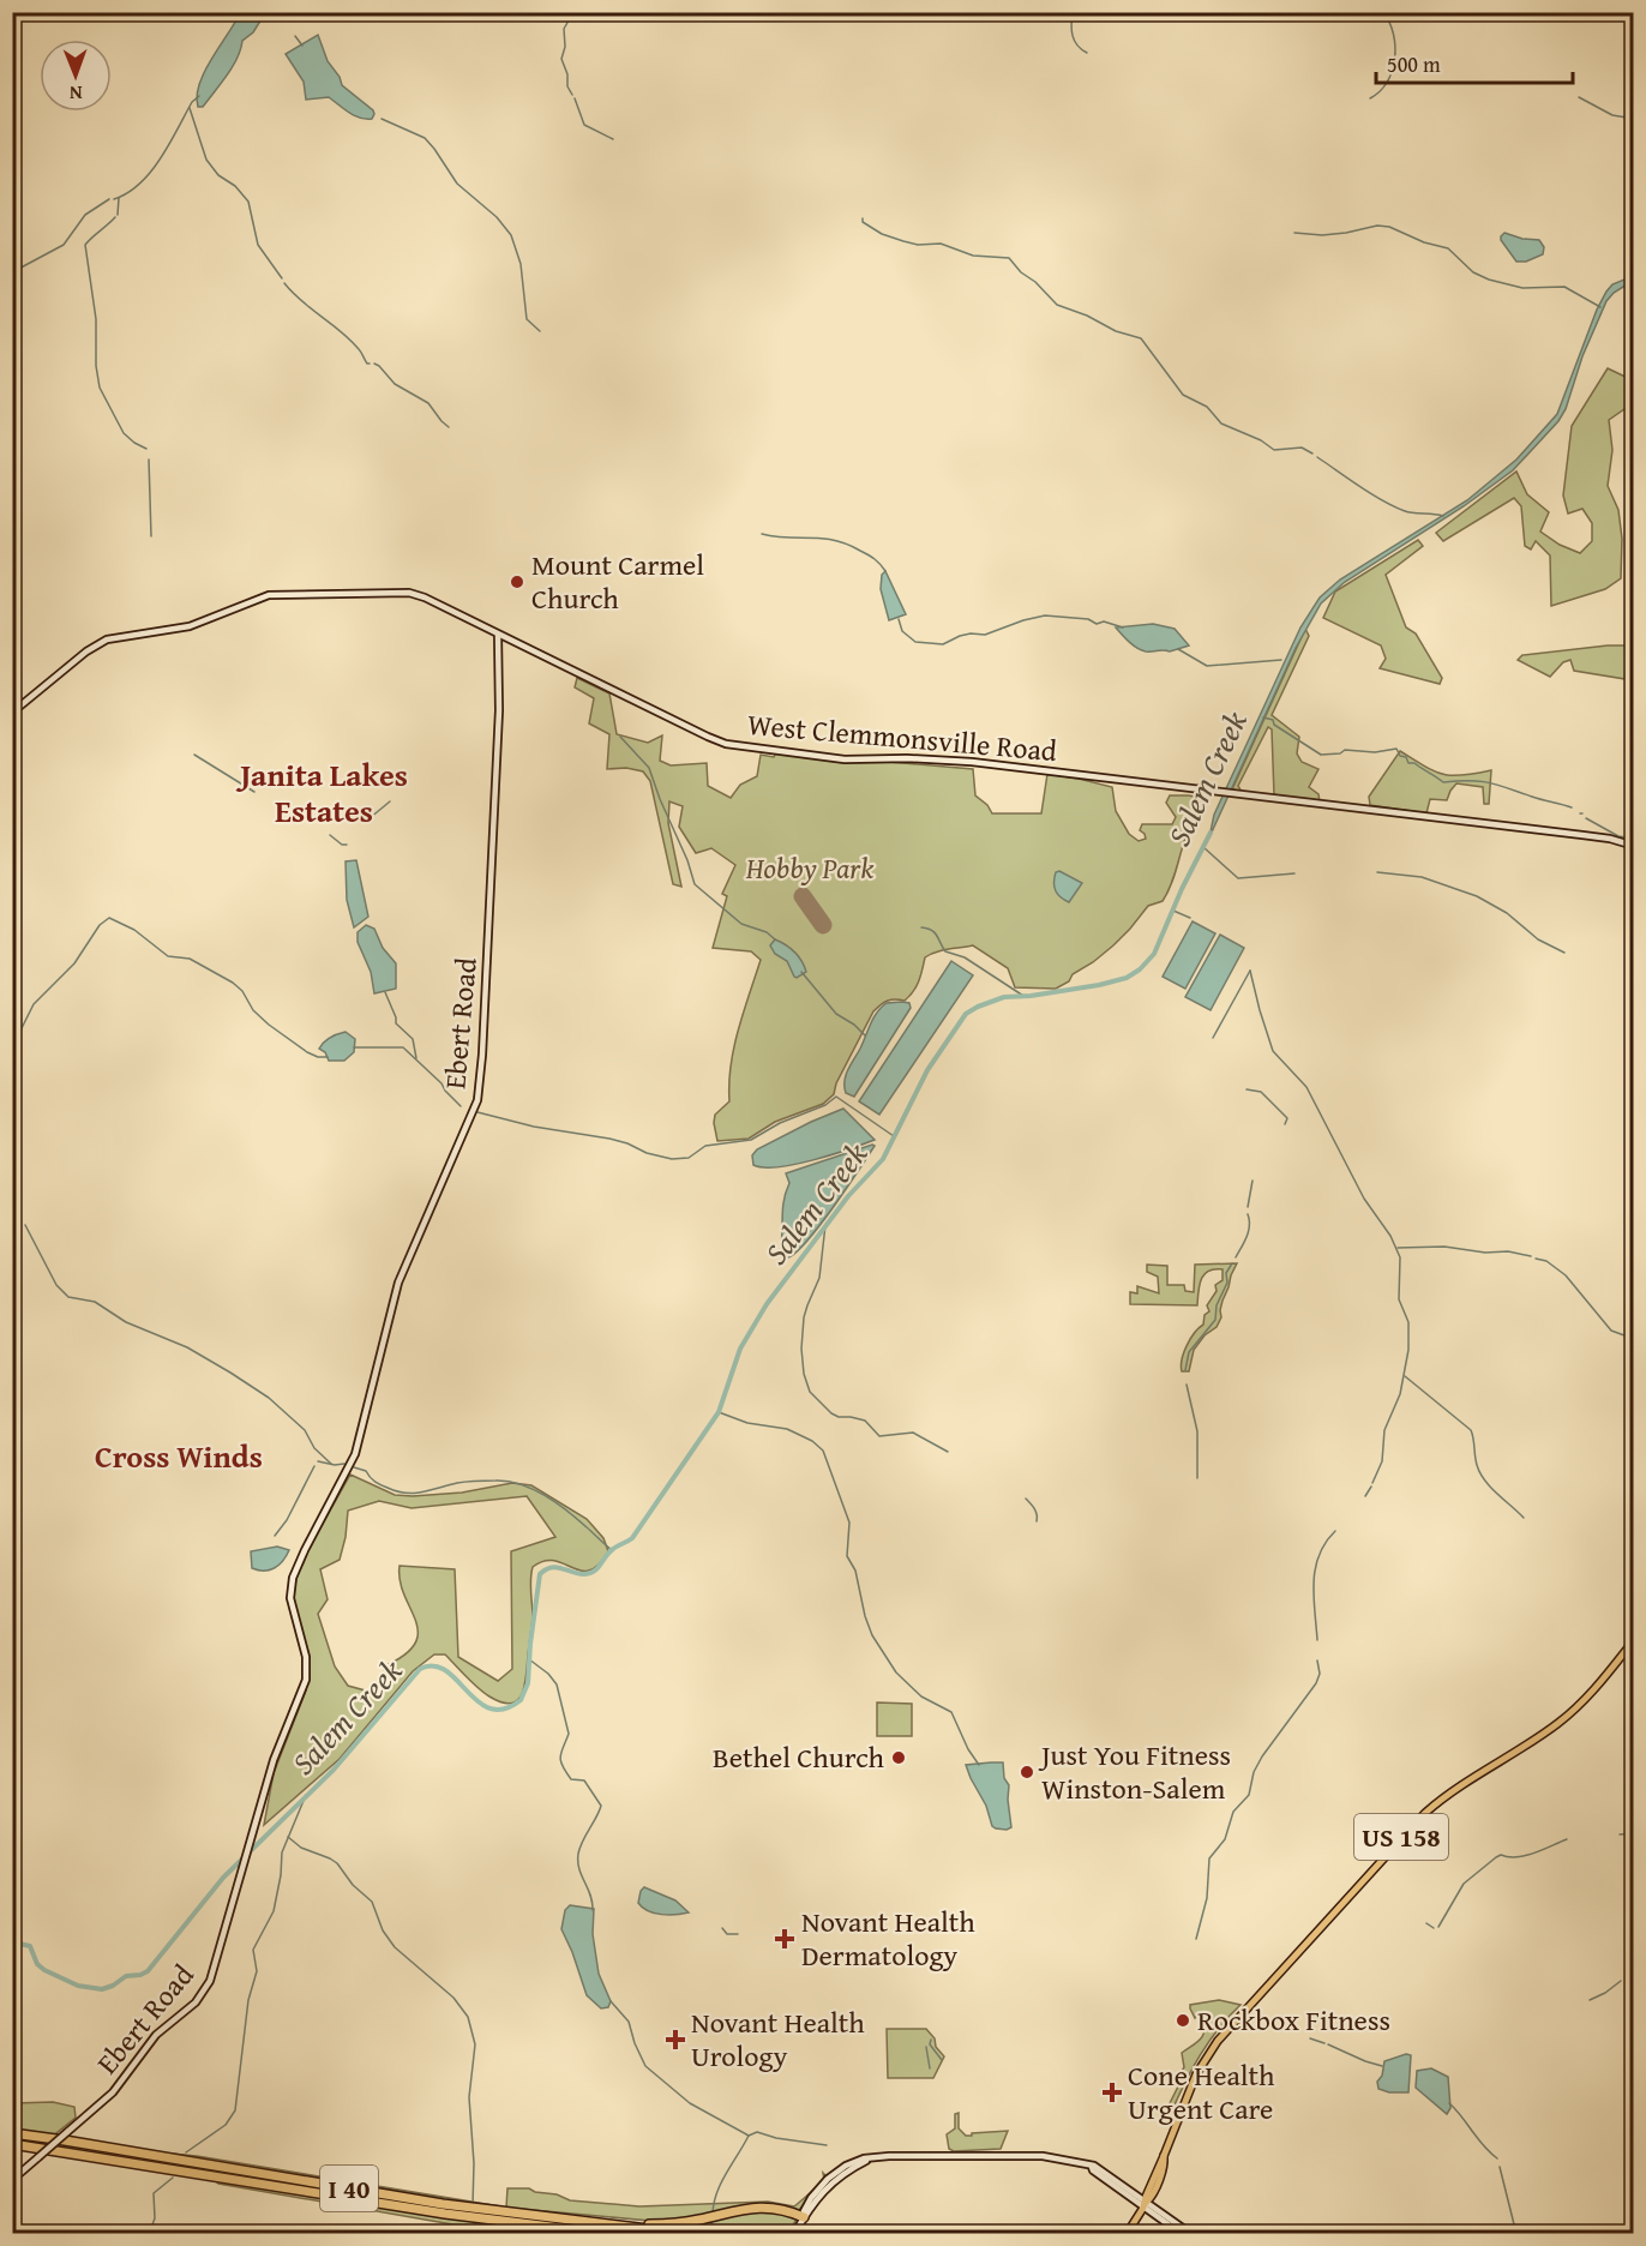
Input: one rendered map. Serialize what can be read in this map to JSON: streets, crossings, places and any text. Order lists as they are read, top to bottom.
{
  "streets": {
    "highway": ["I 40"],
    "main road": ["West Clemmonsville Road", "Ebert Road", "US 158"]
  },
  "crossings": [
    ["West Clemmonsville Road", "Ebert Road"]
  ],
  "districts": ["Janita Lakes Estates", "Cross Winds"],
  "water": ["Salem Creek"],
  "parks": ["Hobby Park"],
  "places": {
    "other": [
      "Mount Carmel Church",
      "Bethel Church",
      "Just You Fitness Winston-Salem",
      "Rockbox Fitness"
    ],
    "health": ["Novant Health Dermatology", "Novant Health Urology", "Cone Health Urgent Care"]
  },
  "scale_bar": "500 m",
  "north": "bottom"
}
